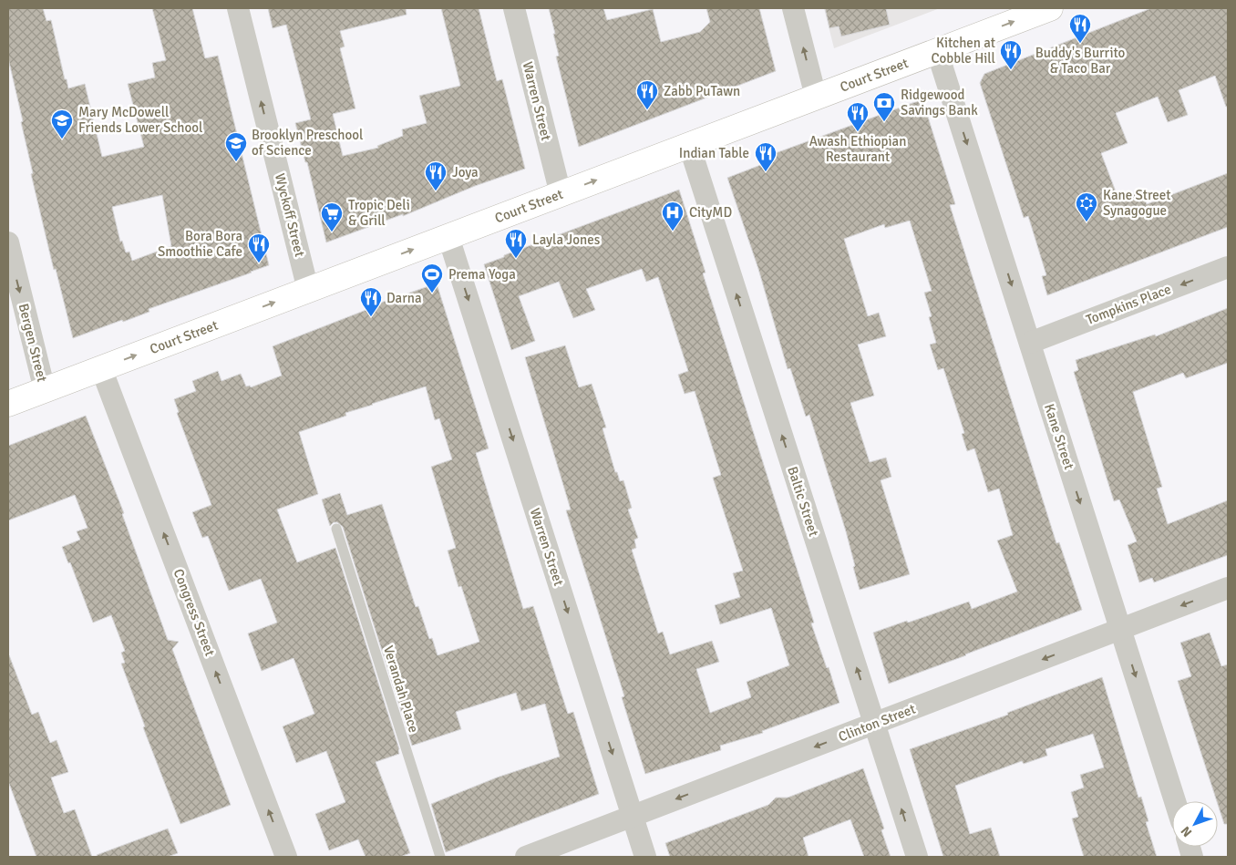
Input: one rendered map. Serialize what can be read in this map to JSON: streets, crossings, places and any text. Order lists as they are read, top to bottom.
{
  "streets": {
    "street": [
      "Court Street",
      "Warren Street",
      "Wyckoff Street",
      "Tompkins Place",
      "Bergen Street",
      "Kane Street",
      "Baltic Street",
      "Congress Street",
      "Clinton Street"
    ],
    "lane": ["Verandah Place"]
  },
  "crossings": [
    ["Court Street", "Warren Street"],
    ["Court Street", "Wyckoff Street"],
    ["Court Street", "Bergen Street"],
    ["Court Street", "Kane Street"],
    ["Court Street", "Baltic Street"],
    ["Court Street", "Congress Street"],
    ["Warren Street", "Clinton Street"],
    ["Tompkins Place", "Kane Street"],
    ["Kane Street", "Clinton Street"],
    ["Baltic Street", "Clinton Street"]
  ],
  "one_way": [
    "Court Street",
    "Warren Street",
    "Wyckoff Street",
    "Tompkins Place",
    "Bergen Street",
    "Kane Street",
    "Baltic Street",
    "Congress Street",
    "Clinton Street"
  ],
  "places": {
    "restaurant": [
      "Buddy's Burrito & Taco Bar",
      "Kitchen at Cobble Hill",
      "Zabb PuTawn",
      "Awash Ethiopian Restaurant",
      "Indian Table",
      "Joya",
      "Layla Jones",
      "Bora Bora Smoothie Cafe",
      "Darna"
    ],
    "bank": ["Ridgewood Savings Bank"],
    "school or university": ["Mary McDowell Friends Lower School", "Brooklyn Preschool of Science"],
    "synagogue": ["Kane Street Synagogue"],
    "hospital": ["CityMD"],
    "supermarket": ["Tropic Deli & Grill"],
    "sports": ["Prema Yoga"]
  },
  "north": "bottom left"
}
